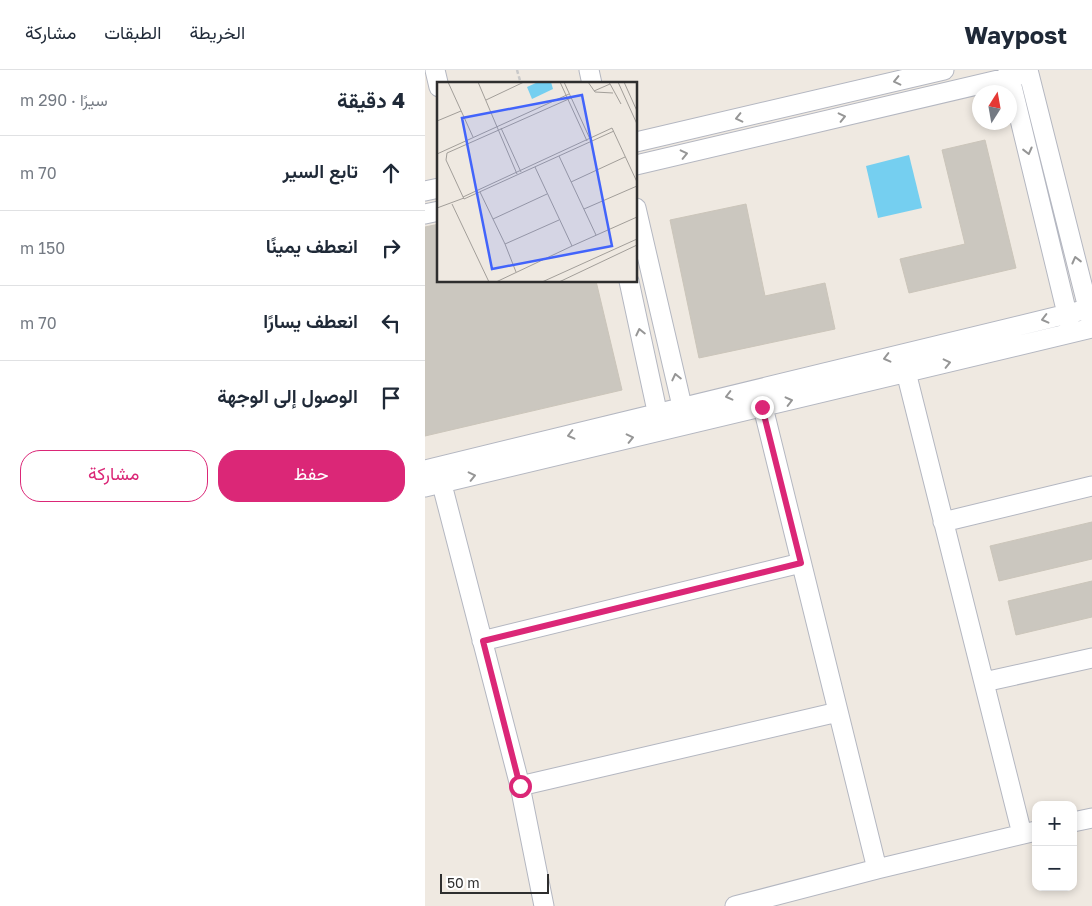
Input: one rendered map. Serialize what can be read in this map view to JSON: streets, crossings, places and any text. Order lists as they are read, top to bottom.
{
  "scale_bar": "50 m",
  "north": "top",
  "page": {
    "header": "Waypost",
    "nav": ["الخريطة", "الطبقات", "مشاركة"],
    "heading": ["4 دقيقة", "سيرًا · 290 m"],
    "list": [
      ["تابع السير", "70 m"],
      ["انعطف يمينًا", "150 m"],
      ["انعطف يسارًا", "70 m"],
      "الوصول إلى الوجهة"
    ],
    "buttons": ["حفظ", "مشاركة"],
    "map_buttons": ["+", "−"],
    "scale": "50 m"
  }
}
